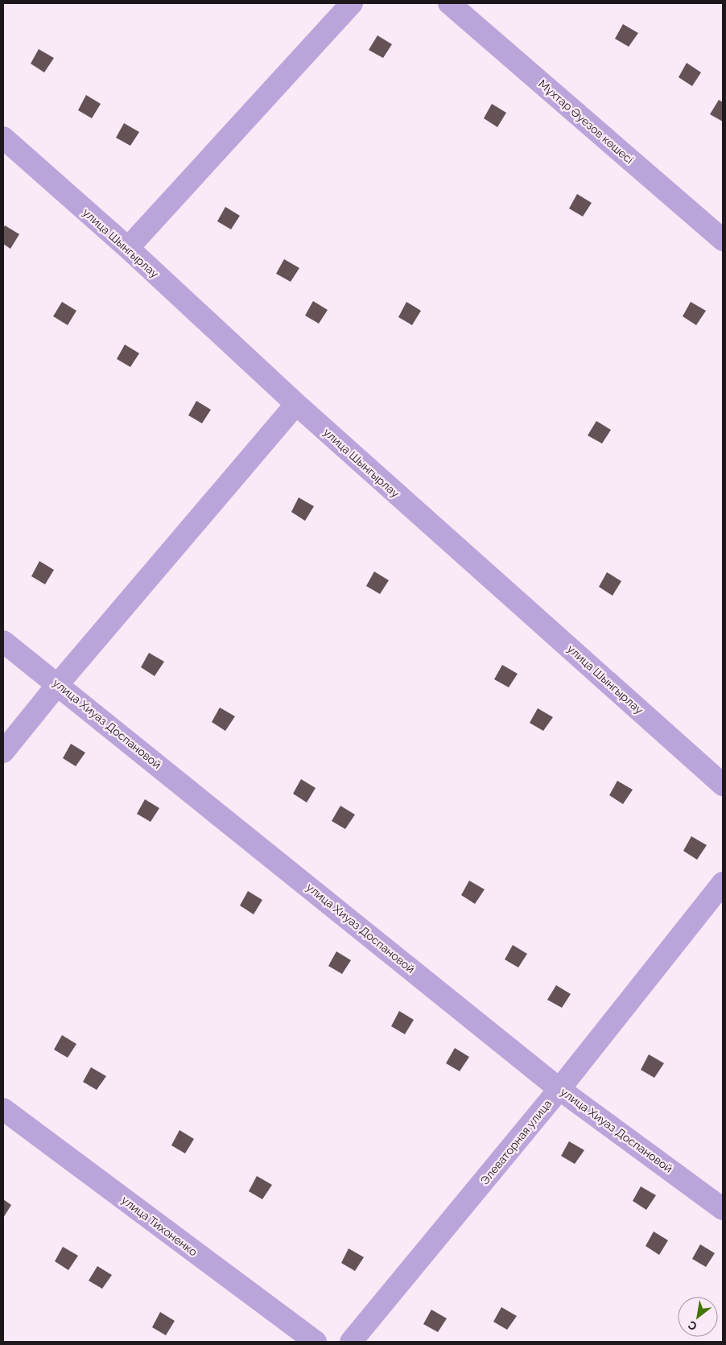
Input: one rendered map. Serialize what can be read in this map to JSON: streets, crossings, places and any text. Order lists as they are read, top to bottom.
{
  "streets": {
    "street": [
      "Мұхтар Әуезов көшесі",
      "улица Шынгырлау",
      "улица Хиуаз Доспановой",
      "Элеваторная улица",
      "улица Тихоненко"
    ]
  },
  "crossings": [
    ["улица Хиуаз Доспановой", "Элеваторная улица"]
  ],
  "north": "bottom left"
}
